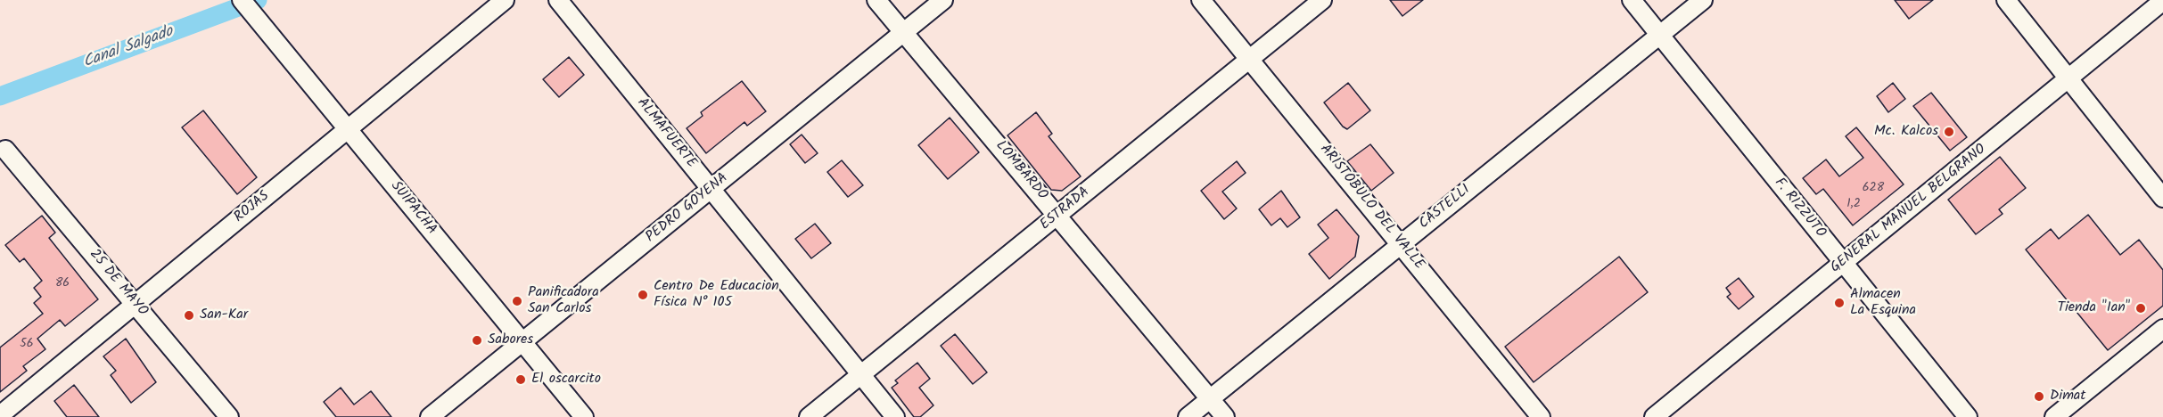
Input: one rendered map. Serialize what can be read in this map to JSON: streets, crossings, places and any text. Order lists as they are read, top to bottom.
{
  "streets": {
    "street": [
      "ALMAFUERTE",
      "LOMBARDO",
      "ROJAS",
      "ARISTÓBULO DEL VALLE",
      "CASTELLI",
      "SUIPACHA",
      "PEDRO GOYENA",
      "F. RIZZUTO",
      "ESTRADA",
      "GENERAL MANUEL BELGRANO",
      "25 DE MAYO"
    ]
  },
  "crossings": [
    ["ALMAFUERTE", "PEDRO GOYENA"],
    ["ALMAFUERTE", "ESTRADA"],
    ["LOMBARDO", "CASTELLI"],
    ["LOMBARDO", "PEDRO GOYENA"],
    ["LOMBARDO", "ESTRADA"],
    ["ROJAS", "SUIPACHA"],
    ["ROJAS", "25 DE MAYO"],
    ["ARISTÓBULO DEL VALLE", "CASTELLI"],
    ["ARISTÓBULO DEL VALLE", "ESTRADA"],
    ["CASTELLI", "F. RIZZUTO"],
    ["SUIPACHA", "PEDRO GOYENA"],
    ["F. RIZZUTO", "GENERAL MANUEL BELGRANO"]
  ],
  "water": ["Canal Salgado"],
  "places": [
    "Mc. Kalcos",
    "Centro De Educacion Física N° 105",
    "Panificadora San Carlos",
    "Almacen La Esquina",
    "Tienda \"Ian\"",
    "San-Kar",
    "Sabores",
    "El oscarcito",
    "Dimat"
  ],
  "house_numbers": [
    "628",
    "1,2",
    "86",
    "56"
  ]
}
